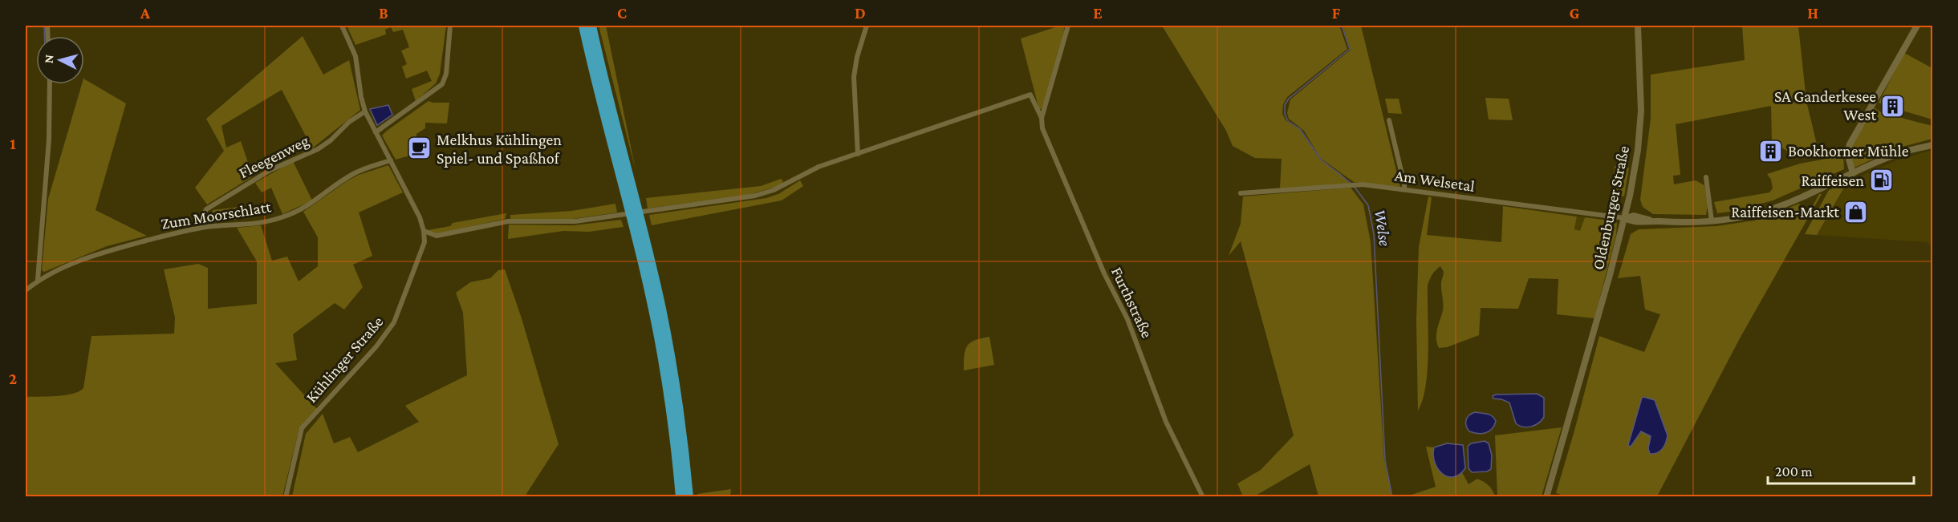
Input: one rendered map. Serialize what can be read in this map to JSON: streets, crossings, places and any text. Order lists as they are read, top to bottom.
{
  "streets": {
    "street": [
      "Fleegenweg",
      "Am Welsetal",
      "Oldenburger Straße",
      "Zum Moorschlatt",
      "Furthstraße",
      "Kühlinger Straße"
    ]
  },
  "crossings": [
    ["Fleegenweg", "Zum Moorschlatt"],
    ["Fleegenweg", "Kühlinger Straße"],
    ["Am Welsetal", "Oldenburger Straße"],
    ["Zum Moorschlatt", "Kühlinger Straße"]
  ],
  "water": ["Welse"],
  "places": {
    "building": ["SA Ganderkesee West", "Bookhorner Mühle"],
    "cafe": ["Melkhus Kühlingen Spiel- und Spaßhof"],
    "fuel station": ["Raiffeisen"],
    "shop": ["Raiffeisen-Markt"]
  },
  "scale_bar": "200 m",
  "north": "left",
  "grid": {
    "columns": [
      "A",
      "B",
      "C",
      "D",
      "E",
      "F",
      "G",
      "H"
    ],
    "rows": ["1", "2"]
  }
}
